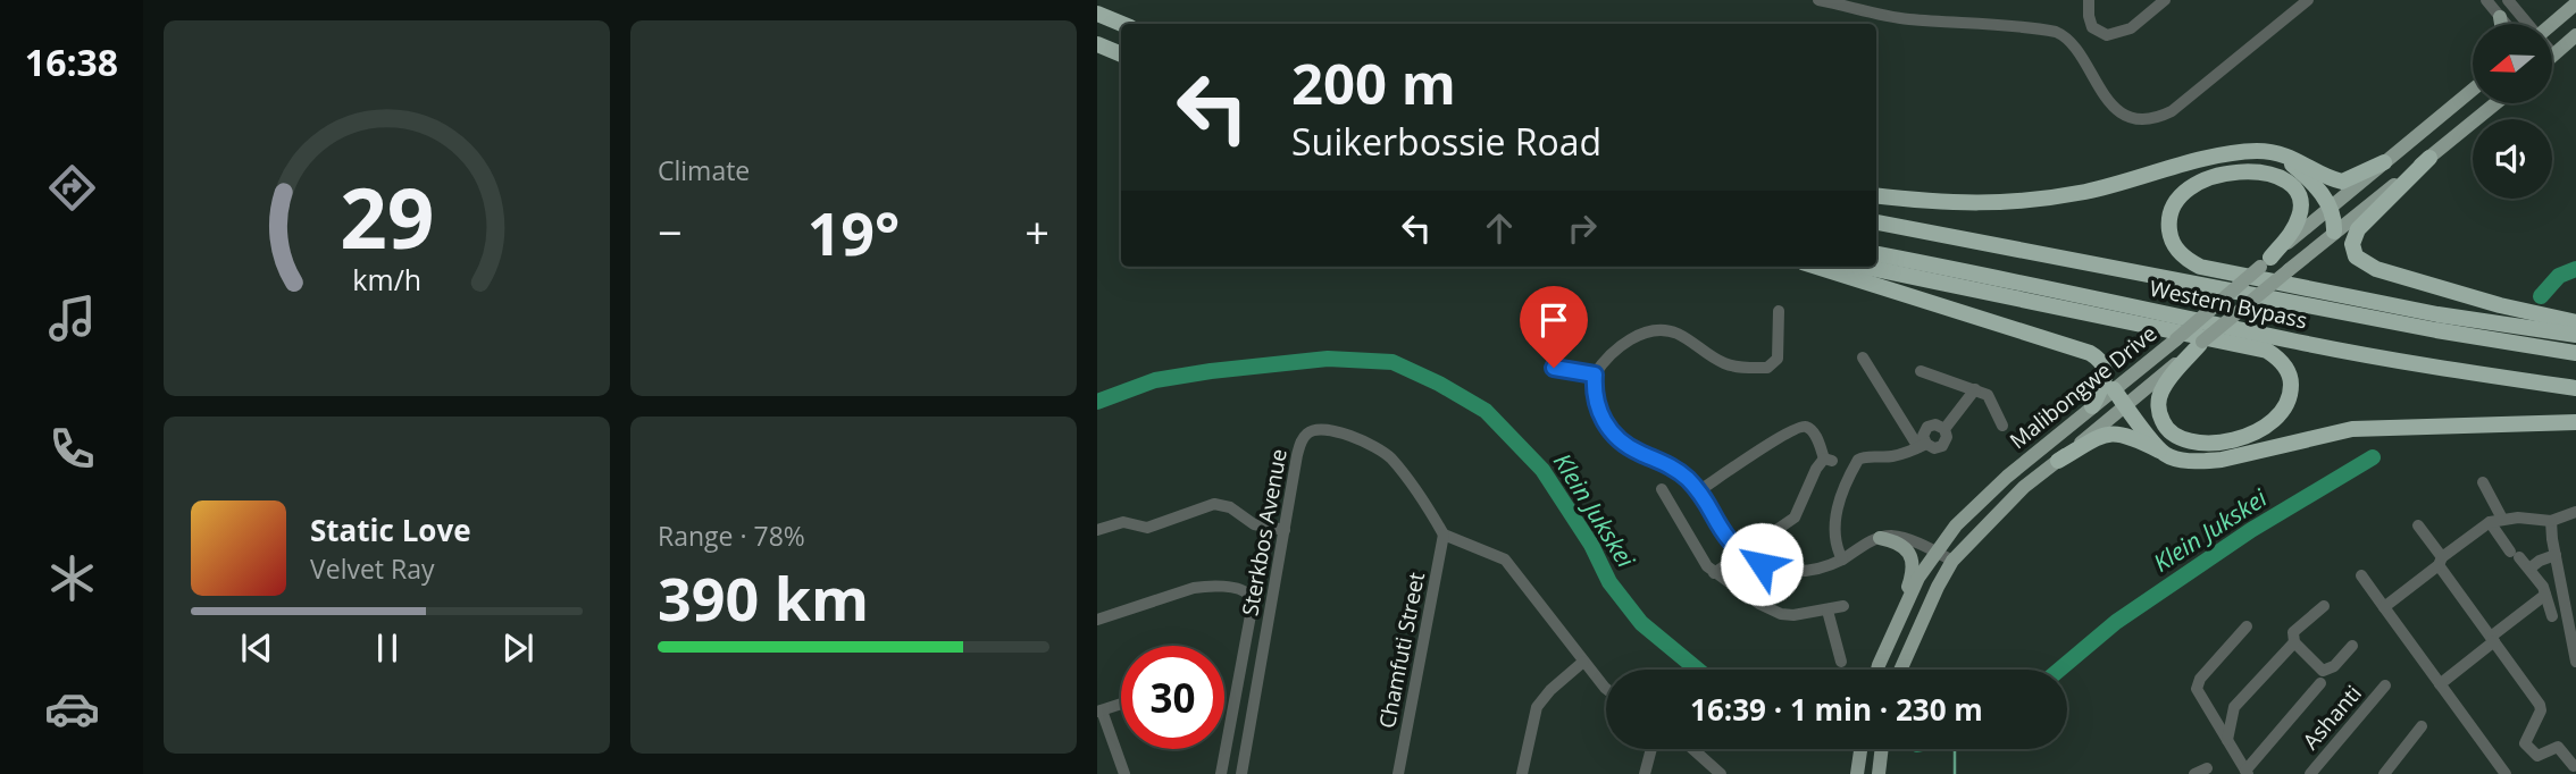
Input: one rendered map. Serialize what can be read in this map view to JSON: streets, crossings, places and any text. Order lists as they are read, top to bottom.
{
  "streets": {
    "highway": ["Western Bypass"],
    "main road": ["Malibongwe Drive"],
    "street": ["Sterkbos Avenue", "Chamfuti Street", "Ashanti"]
  },
  "crossings": [
    ["Sterkbos Avenue", "Chamfuti Street"]
  ],
  "water": ["Klein Jukskei"],
  "north": "left",
  "page": {
    "tabs": "16:38",
    "tile": [
      "Climate",
      ["Range · 78%", "390 km"]
    ],
    "turn": ["200 m", "Suikerbossie Road"],
    "heat": ["−", "19°", "+"],
    "song": ["Static Love", "Velvet Ray"],
    "limit": "30",
    "trip": "16:39 · 1 min · 230 m",
    "gauge": ["29", "km/h"]
  }
}
